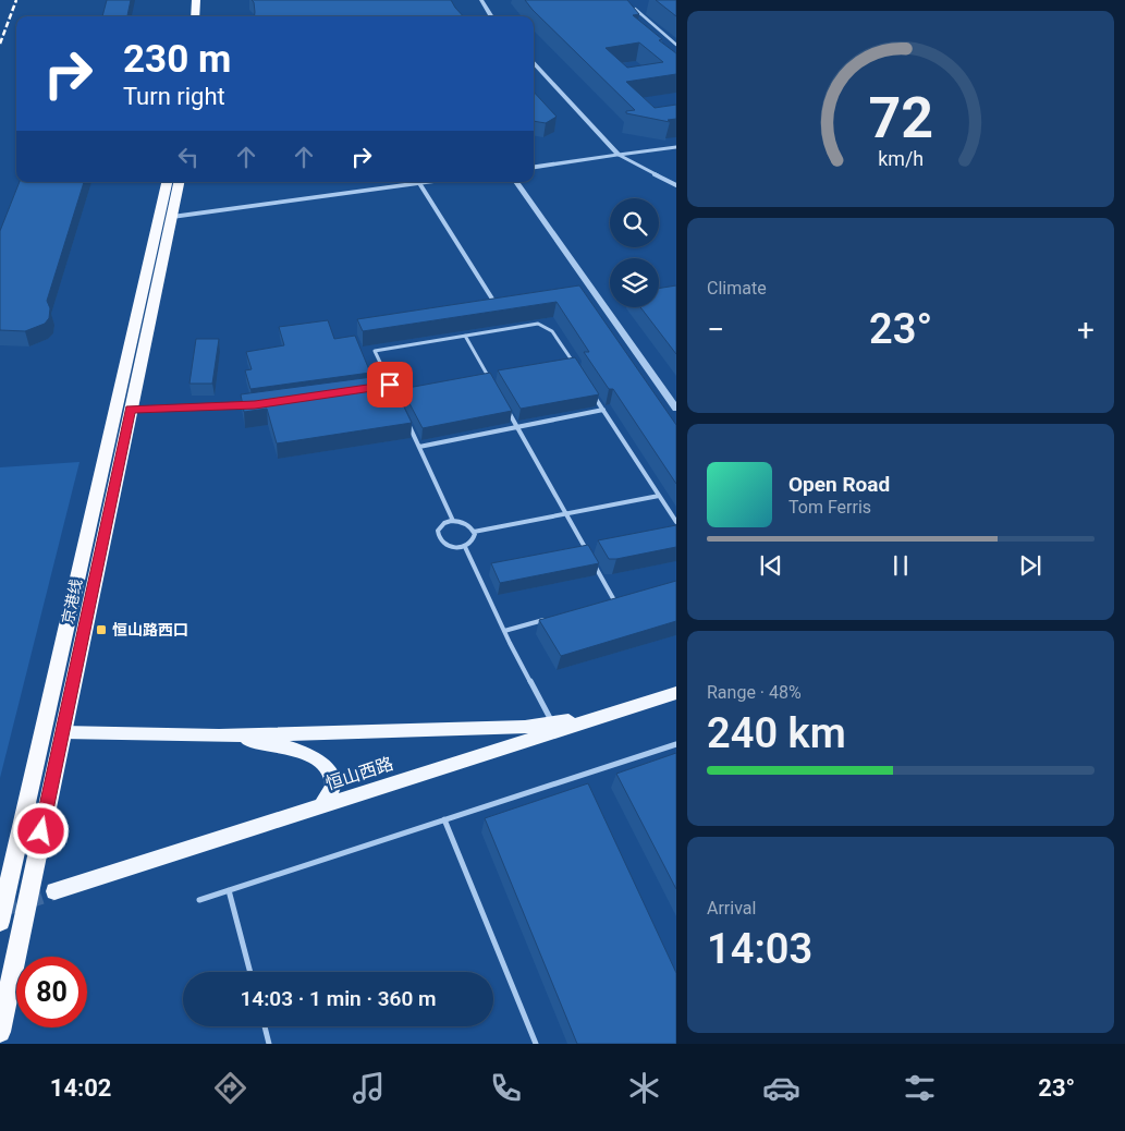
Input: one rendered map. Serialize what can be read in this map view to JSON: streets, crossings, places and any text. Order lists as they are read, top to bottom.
{
  "streets": {
    "highway": ["京港线"],
    "main road": ["恒山西路"]
  },
  "places": {
    "transit": ["恒山路西口"]
  },
  "page": {
    "turn": ["230 m", "Turn right"],
    "tile": [
      "Climate",
      ["Range · 48%", "240 km"],
      ["Arrival", "14:03"]
    ],
    "heat": ["−", "23°", "+"],
    "song": ["Open Road", "Tom Ferris"],
    "limit": "80",
    "trip": "14:03 · 1 min · 360 m",
    "tabs": ["14:02", "23°"],
    "gauge": ["72", "km/h"]
  }
}
